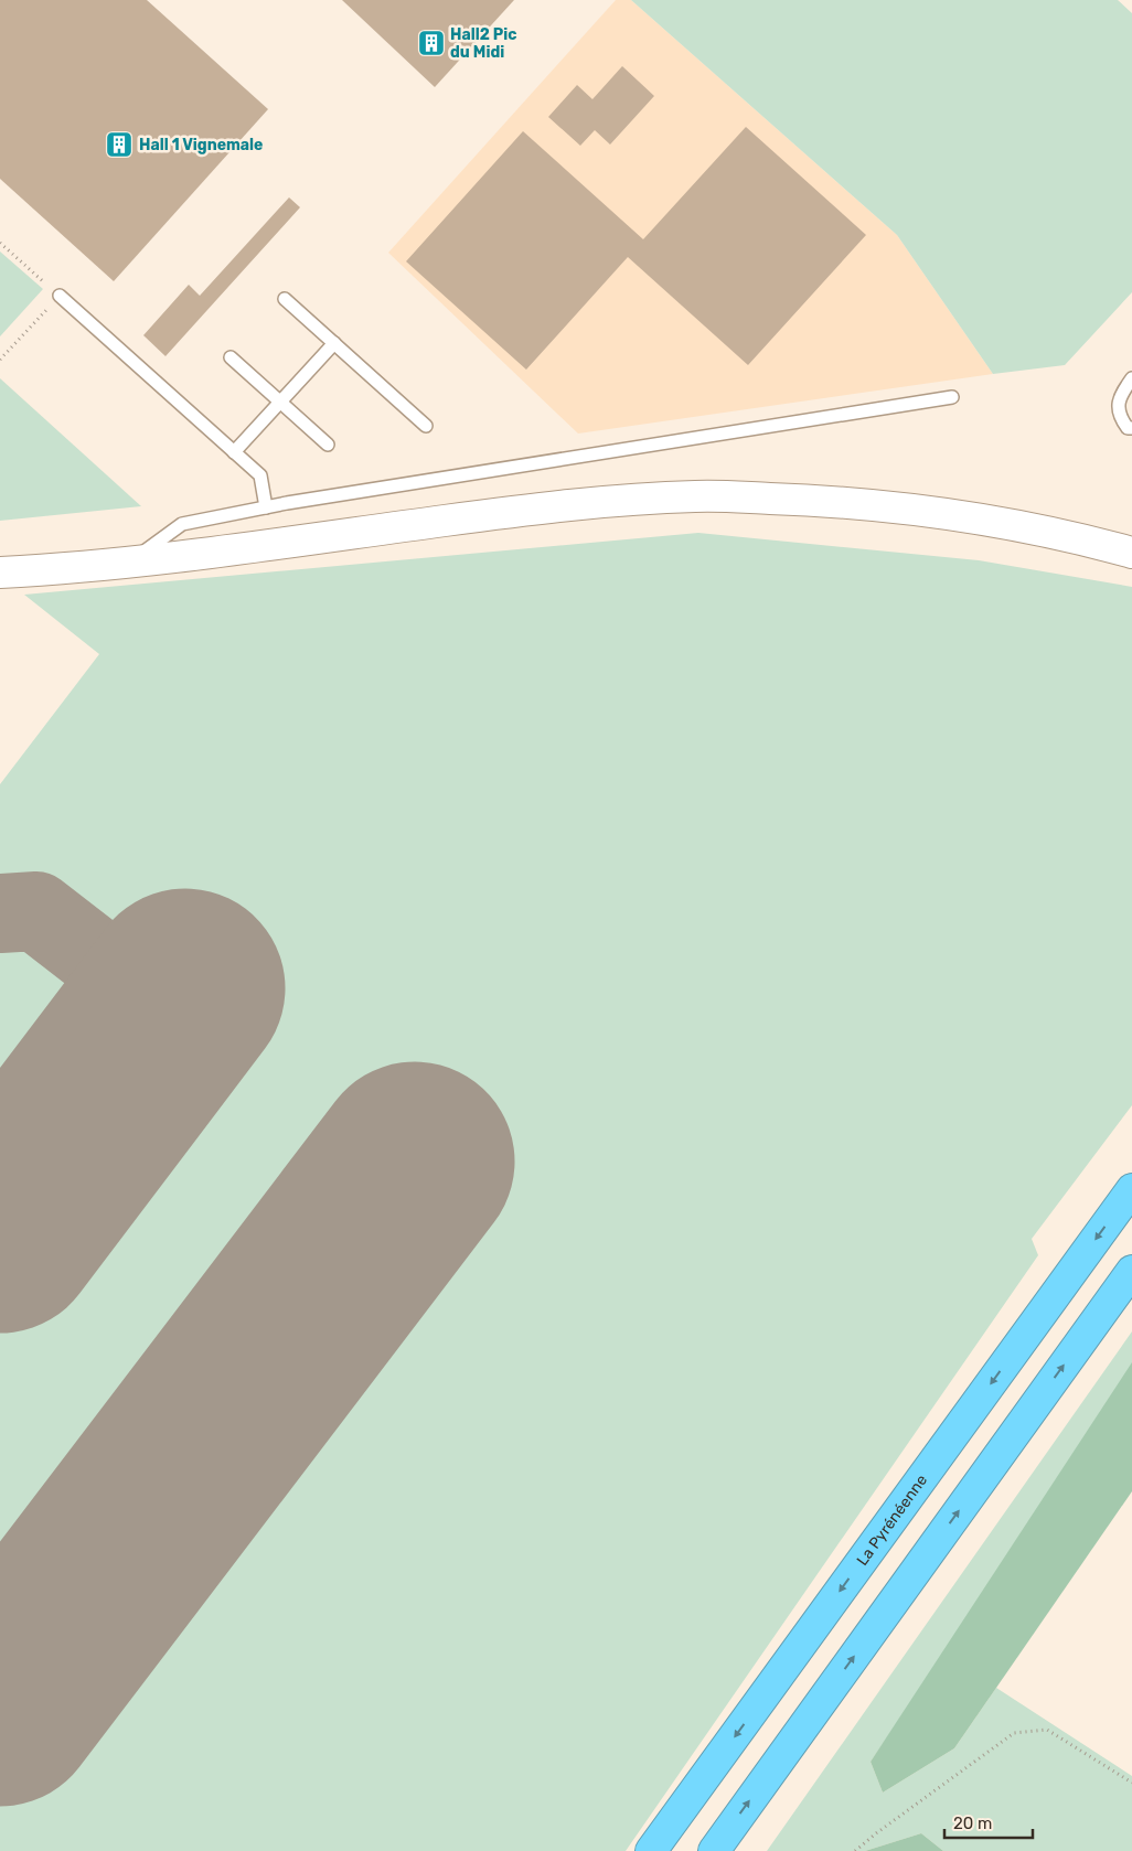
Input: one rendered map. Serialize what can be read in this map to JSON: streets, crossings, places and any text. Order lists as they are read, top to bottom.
{
  "streets": {
    "highway": ["La Pyrénéenne"]
  },
  "places": {
    "building": ["Hall2 Pic du Midi", "Hall 1 Vignemale"]
  },
  "scale_bar": "20 m"
}
